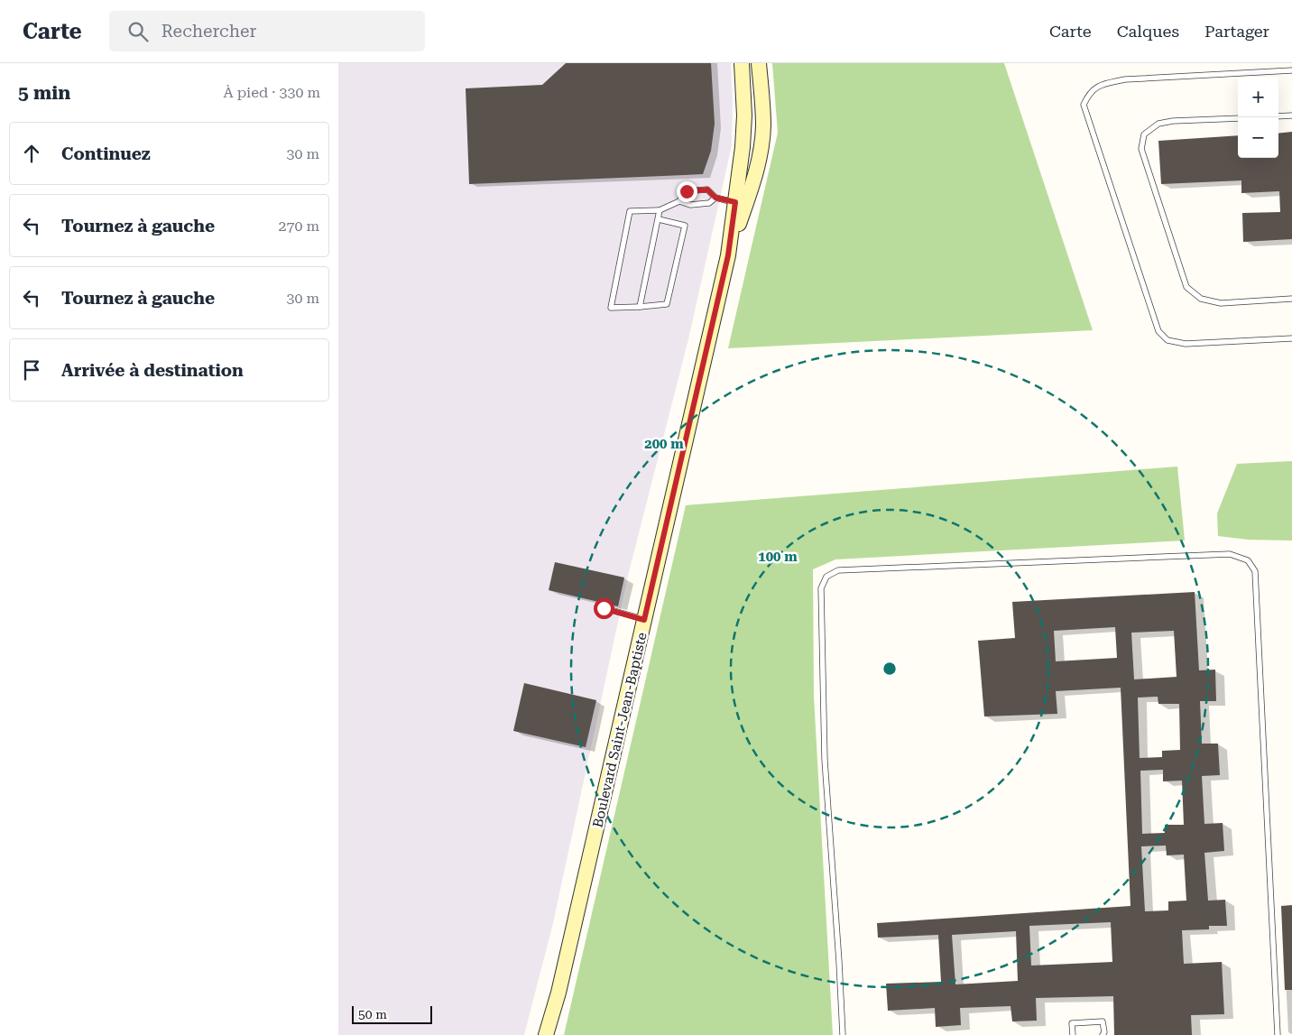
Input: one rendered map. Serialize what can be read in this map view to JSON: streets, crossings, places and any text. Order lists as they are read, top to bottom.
{
  "streets": {
    "main road": ["Boulevard Saint-Jean-Baptiste"]
  },
  "scale_bar": "50 m",
  "page": {
    "header": "Carte",
    "search": "Rechercher",
    "nav": ["Carte", "Calques", "Partager"],
    "heading": ["5 min", "À pied · 330 m"],
    "map_buttons": ["+", "−"],
    "list": [
      ["Continuez", "30 m"],
      ["Tournez à gauche", "270 m"],
      ["Tournez à gauche", "30 m"],
      "Arrivée à destination"
    ],
    "scale": "50 m"
  },
  "rings": ["200 m", "100 m"]
}
